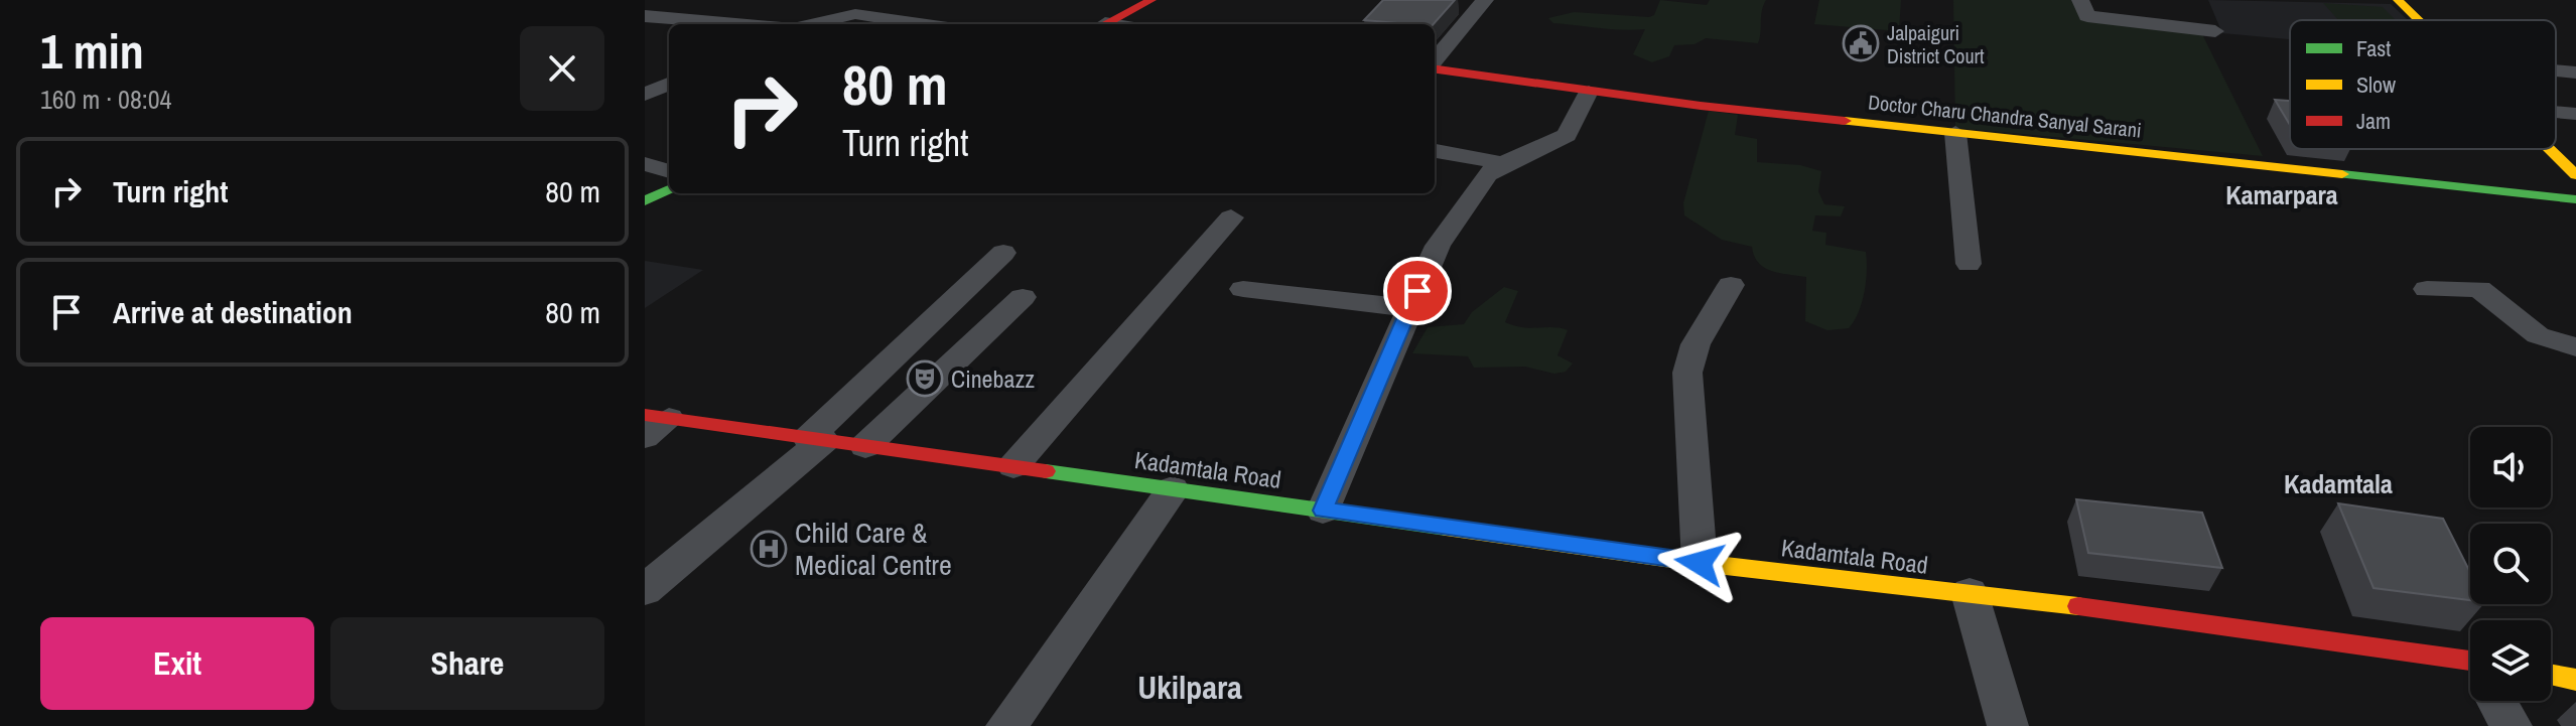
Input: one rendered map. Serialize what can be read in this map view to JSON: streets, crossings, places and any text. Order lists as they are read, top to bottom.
{
  "streets": {
    "street": ["Doctor Charu Chandra Sanyal Sarani", "Kadamtala Road"]
  },
  "districts": ["Kamarpara", "Kadamtala", "Ukilpara"],
  "places": {
    "public building": ["Jalpaiguri District Court"],
    "theatre": ["Cinebazz"],
    "hospital": ["Child Care & Medical Centre"]
  },
  "legend": ["Fast", "Slow", "Jam"],
  "page": {
    "heading": ["1 min", "160 m · 08:04"],
    "turn": ["80 m", "Turn right"],
    "list": [
      {
        "name": "Turn right",
        "value": "80 m"
      },
      {
        "name": "Arrive at destination",
        "value": "80 m"
      }
    ],
    "buttons": ["Exit", "Share"]
  }
}
